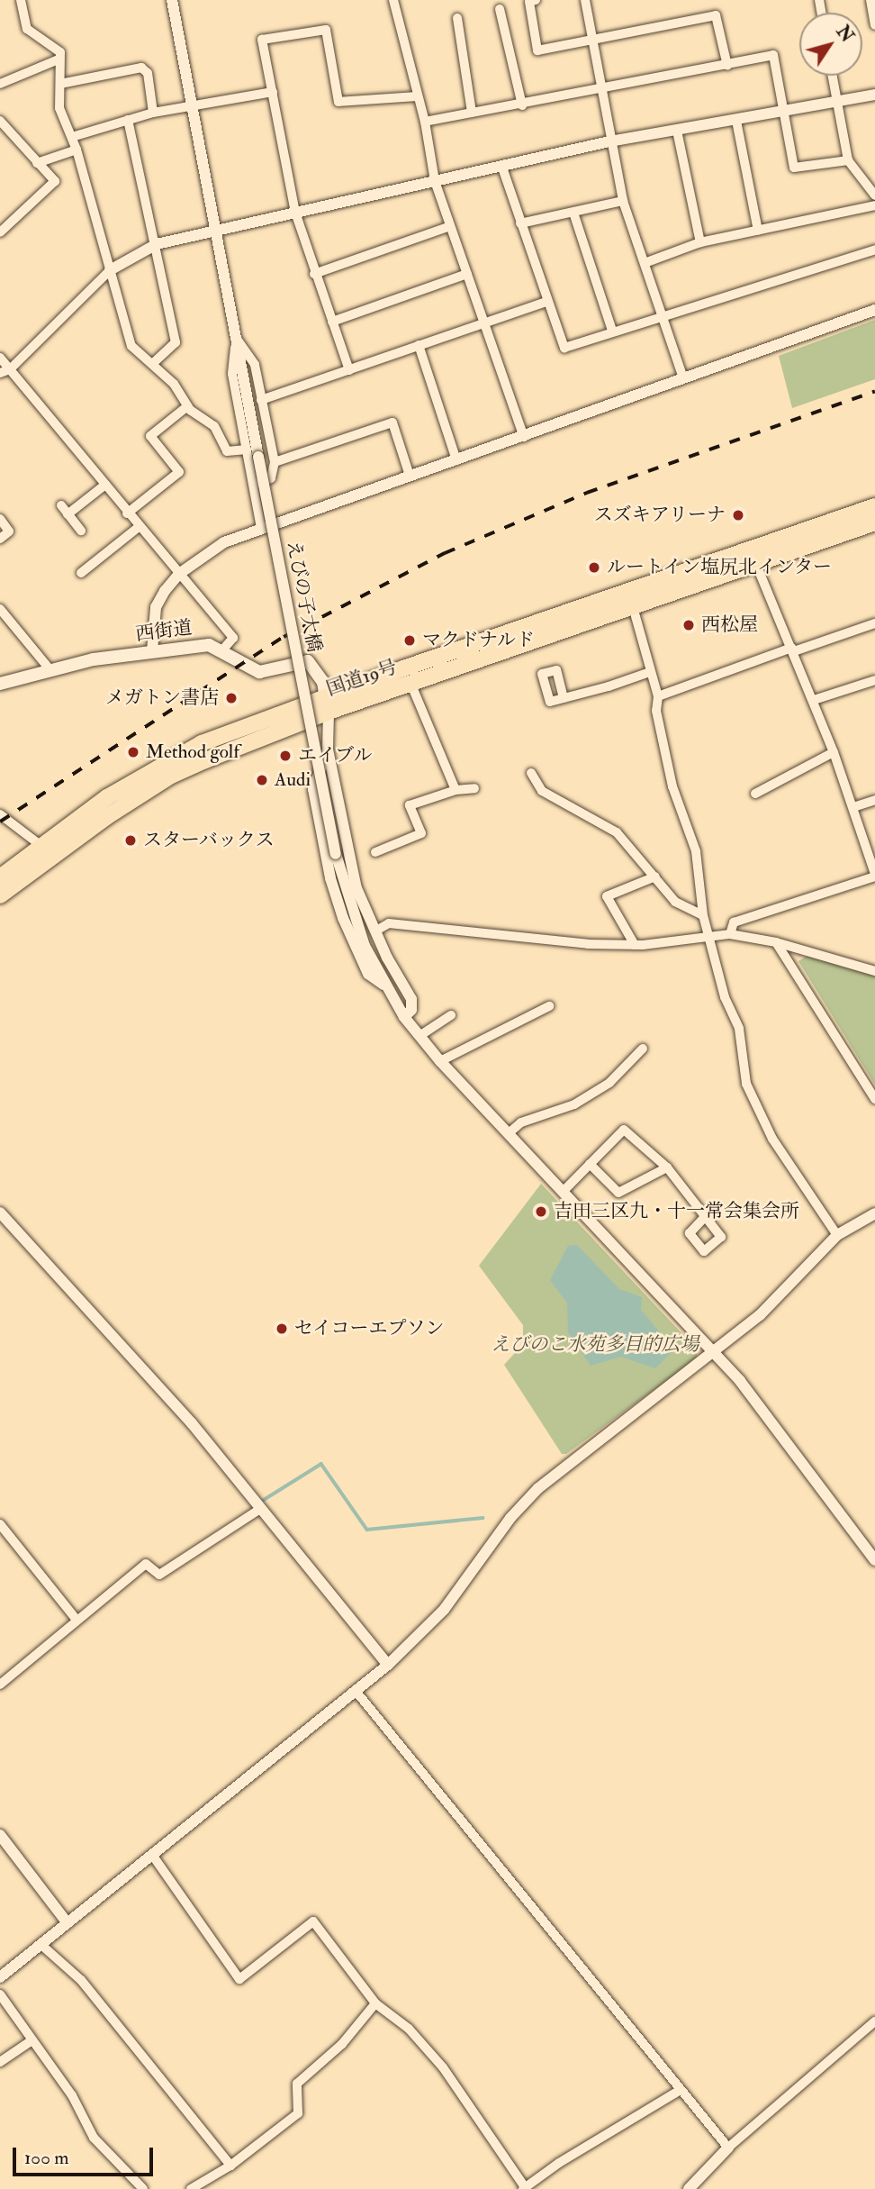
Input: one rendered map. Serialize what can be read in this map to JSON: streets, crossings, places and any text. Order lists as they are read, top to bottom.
{
  "streets": {
    "highway": ["国道19号"],
    "main road": ["西街道"],
    "street": ["えびの子大橋"]
  },
  "crossings": [
    ["西街道", "国道19号"]
  ],
  "parks": ["えびのこ水苑多目的広場"],
  "places": [
    "スズキアリーナ",
    "ルートイン塩尻北インター",
    "西松屋",
    "マクドナルド",
    "メガトン書店",
    "Method golf",
    "エイブル",
    "Audi",
    "スターバックス",
    "吉田三区九・十一常会集会所",
    "セイコーエプソン"
  ],
  "scale_bar": "100 m",
  "north": "top right"
}
